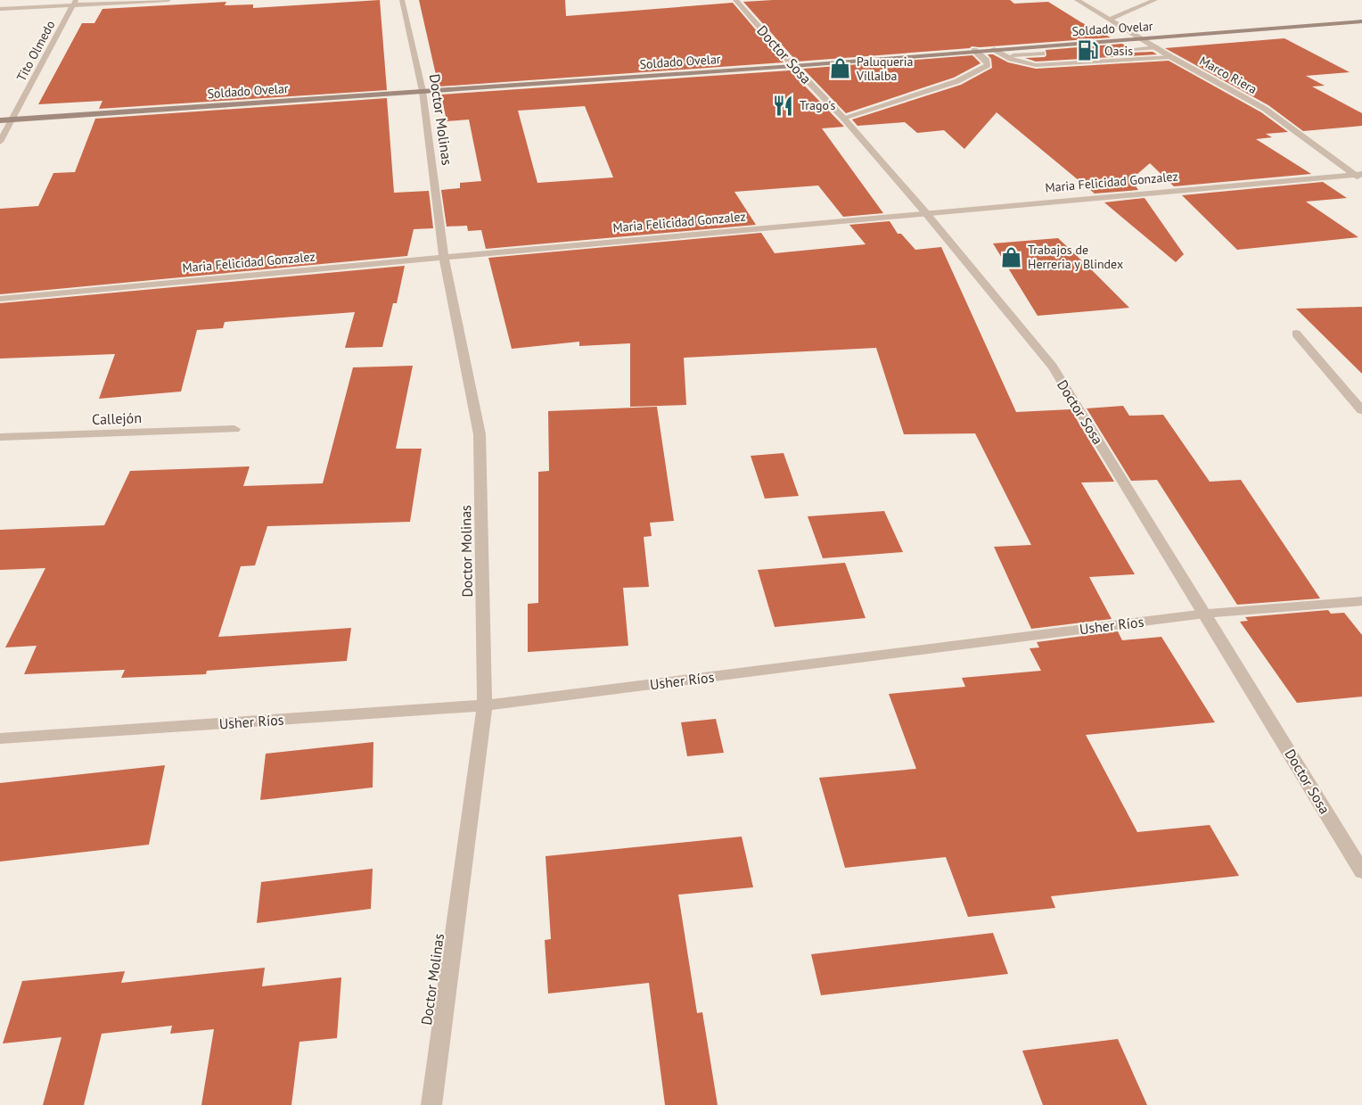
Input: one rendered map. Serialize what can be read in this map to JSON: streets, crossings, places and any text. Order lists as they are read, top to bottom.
{
  "streets": {
    "main road": ["Soldado Ovelar"],
    "street": [
      "Tito Olmedo",
      "Doctor Sosa",
      "Marco Riera",
      "Doctor Molinas",
      "Maria Felicidad Gonzalez",
      "Callejón",
      "Usher Ríos"
    ]
  },
  "crossings": [
    ["Soldado Ovelar", "Tito Olmedo"],
    ["Soldado Ovelar", "Doctor Sosa"],
    ["Soldado Ovelar", "Marco Riera"],
    ["Soldado Ovelar", "Doctor Molinas"],
    ["Doctor Sosa", "Maria Felicidad Gonzalez"],
    ["Doctor Sosa", "Usher Ríos"],
    ["Marco Riera", "Maria Felicidad Gonzalez"],
    ["Doctor Molinas", "Maria Felicidad Gonzalez"],
    ["Doctor Molinas", "Usher Ríos"]
  ],
  "places": {
    "fuel station": ["Oasis"],
    "shop": ["Paluqueria Villalba", "Trabajos de Herreria y Blindex"],
    "restaurant": ["Trago's"]
  }
}
